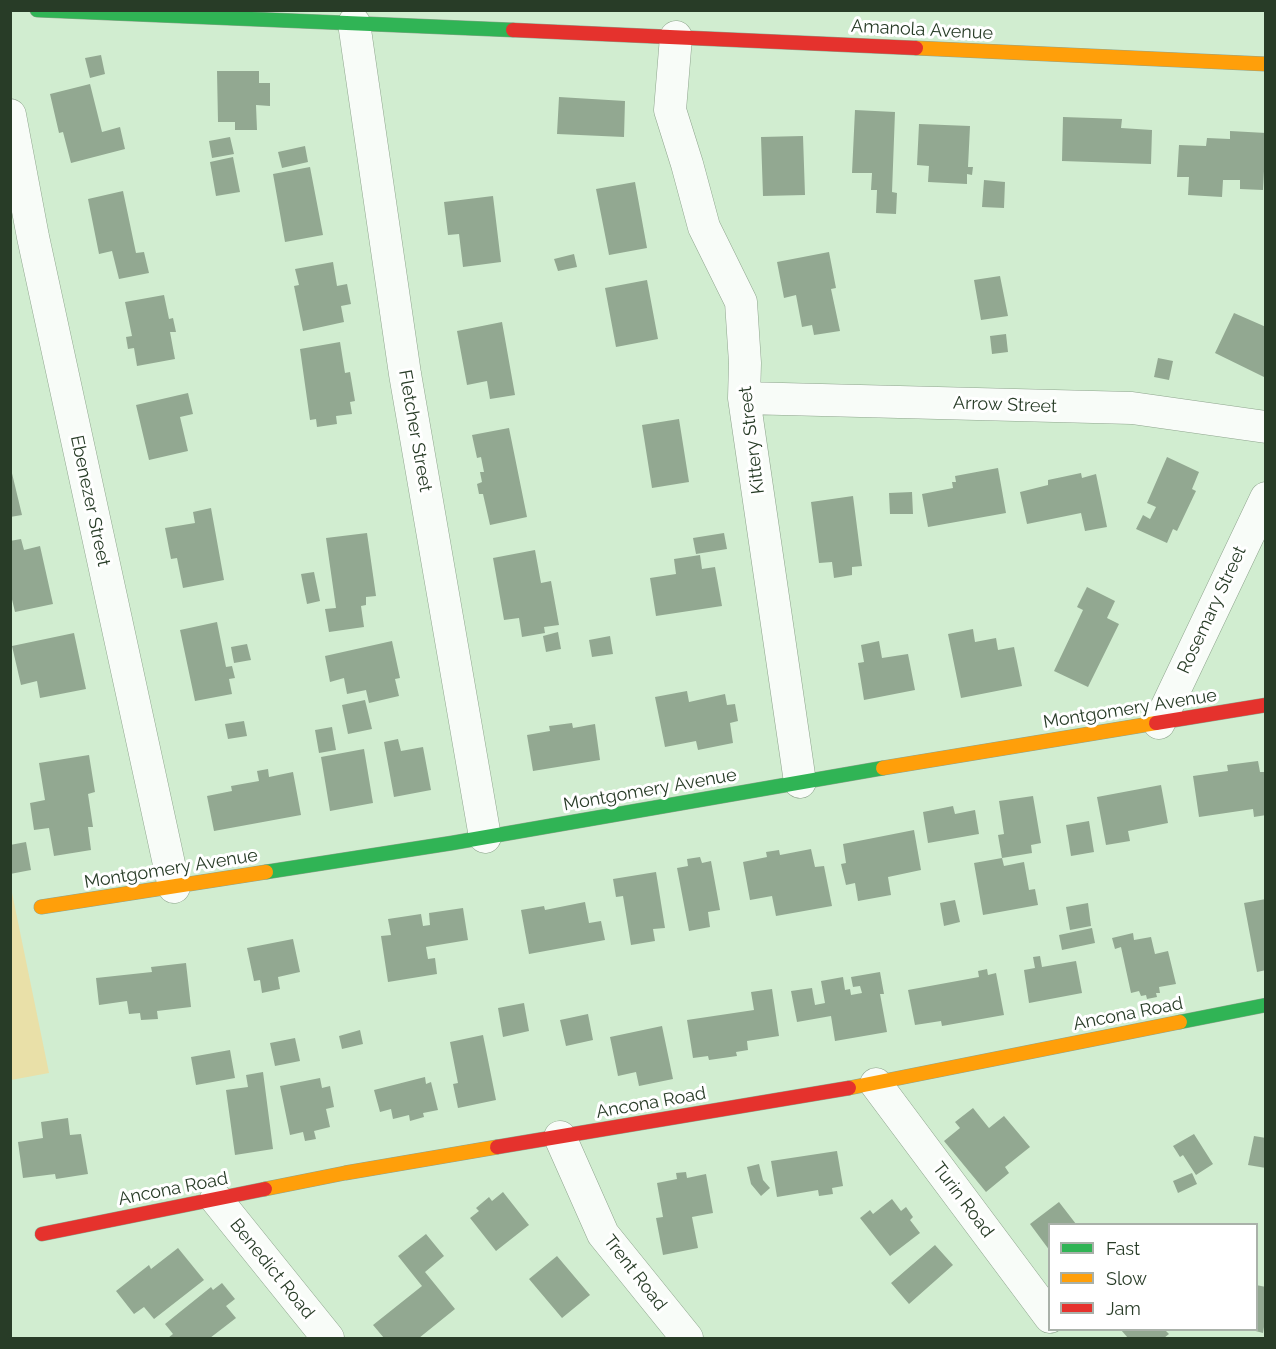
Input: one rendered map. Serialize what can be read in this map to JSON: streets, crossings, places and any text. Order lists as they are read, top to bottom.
{
  "streets": {
    "street": [
      "Amanola Avenue",
      "Arrow Street",
      "Fletcher Street",
      "Kittery Street",
      "Ebenezer Street",
      "Rosemary Street",
      "Montgomery Avenue",
      "Ancona Road",
      "Turin Road",
      "Benedict Road",
      "Trent Road"
    ]
  },
  "crossings": [
    ["Amanola Avenue", "Fletcher Street"],
    ["Amanola Avenue", "Kittery Street"],
    ["Arrow Street", "Kittery Street"],
    ["Fletcher Street", "Montgomery Avenue"],
    ["Kittery Street", "Montgomery Avenue"],
    ["Ebenezer Street", "Montgomery Avenue"],
    ["Rosemary Street", "Montgomery Avenue"],
    ["Ancona Road", "Turin Road"],
    ["Ancona Road", "Benedict Road"],
    ["Ancona Road", "Trent Road"]
  ],
  "legend": ["Fast", "Slow", "Jam"]
}
